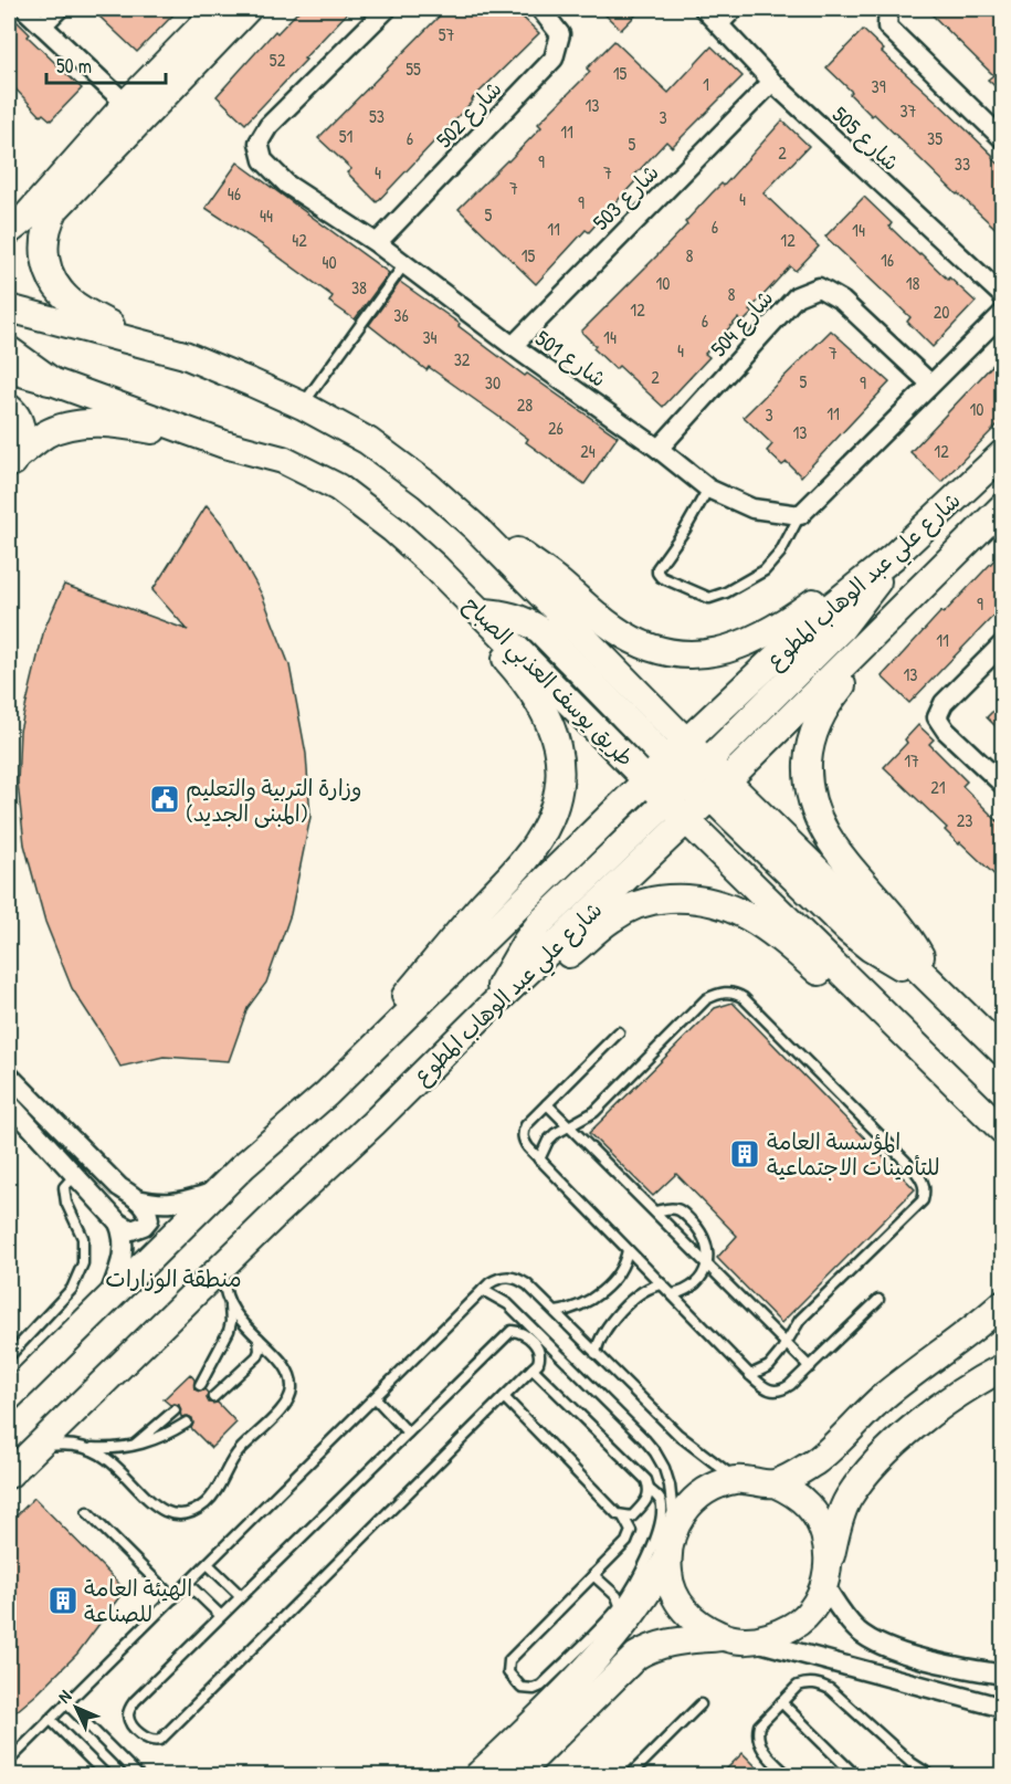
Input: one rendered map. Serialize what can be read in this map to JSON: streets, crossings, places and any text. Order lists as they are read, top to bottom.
{
  "streets": {
    "street": [
      "شارع 502",
      "شارع 505",
      "شارع 503",
      "شارع 504",
      "شارع 501",
      "شارع علي عبد الوهاب المطوع",
      "طريق يوسف العذبي الصباح"
    ]
  },
  "crossings": [
    ["شارع 502", "شارع 501"],
    ["شارع 505", "شارع 503"],
    ["شارع 503", "شارع 501"],
    ["شارع 504", "شارع 501"],
    ["شارع علي عبد الوهاب المطوع", "طريق يوسف العذبي الصباح"]
  ],
  "districts": ["منطقة الوزارات"],
  "places": {
    "public building": ["وزارة التربية والتعليم (المبنى الجديد)"],
    "building": ["المؤسسة العامة للتأمينات الاجتماعية", "الهيئة العامة للصناعة"]
  },
  "house_numbers": [
    "57",
    "52",
    "55",
    "15",
    "1",
    "39",
    "13",
    "37",
    "53",
    "3",
    "11",
    "51",
    "6",
    "35",
    "5",
    "2",
    "9",
    "33",
    "4",
    "7",
    "7",
    "46",
    "4",
    "9",
    "5",
    "44",
    "6",
    "11",
    "14",
    "42",
    "12",
    "15",
    "8",
    "16",
    "40",
    "10",
    "18",
    "38",
    "8",
    "12",
    "20",
    "36",
    "6",
    "34",
    "14",
    "4",
    "7",
    "32",
    "2",
    "5",
    "30",
    "9",
    "28",
    "10",
    "11",
    "3",
    "26",
    "13",
    "24",
    "12",
    "9",
    "11",
    "13",
    "17",
    "21",
    "23"
  ],
  "scale_bar": "50 m",
  "north": "top left"
}
